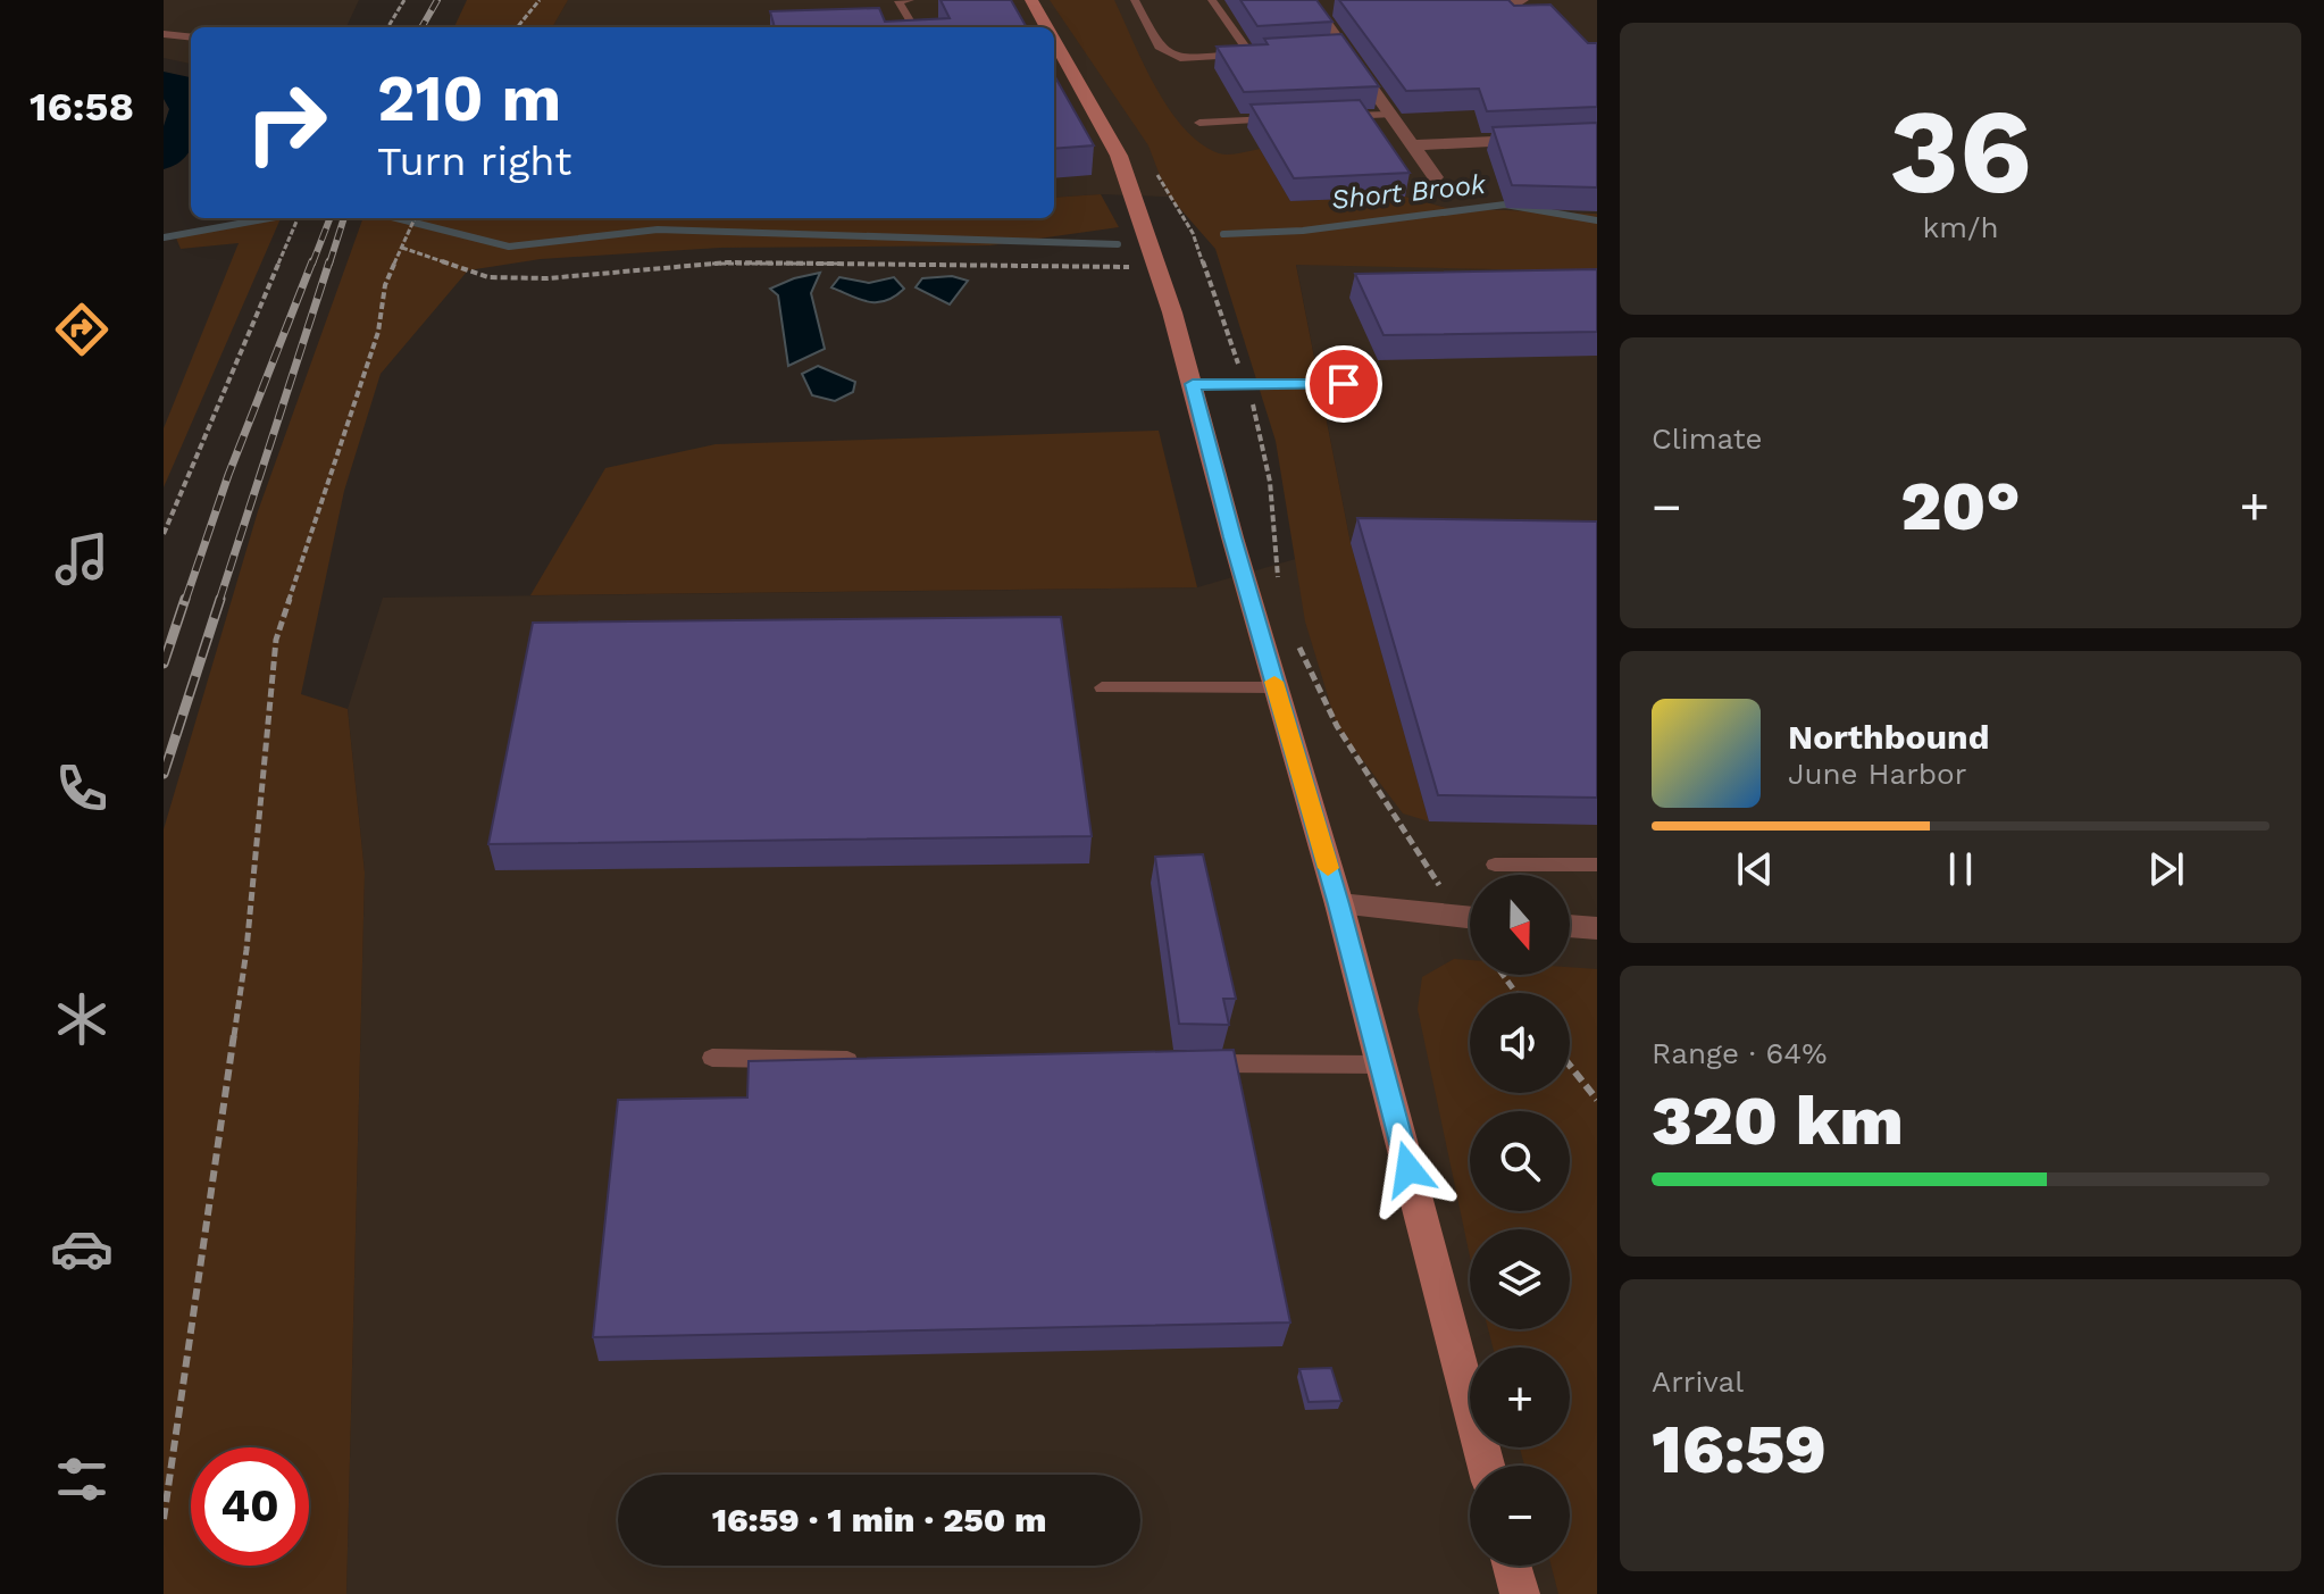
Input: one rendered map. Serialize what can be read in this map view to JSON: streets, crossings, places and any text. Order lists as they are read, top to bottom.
{
  "water": ["Short Brook"],
  "north": "bottom",
  "page": {
    "tabs": "16:58",
    "tile": [
      ["36", "km/h"],
      "Climate",
      ["Range · 64%", "320 km"],
      ["Arrival", "16:59"]
    ],
    "turn": ["210 m", "Turn right"],
    "heat": ["−", "20°", "+"],
    "song": ["Northbound", "June Harbor"],
    "map_buttons": ["+", "−"],
    "limit": "40",
    "trip": "16:59 · 1 min · 250 m"
  }
}
